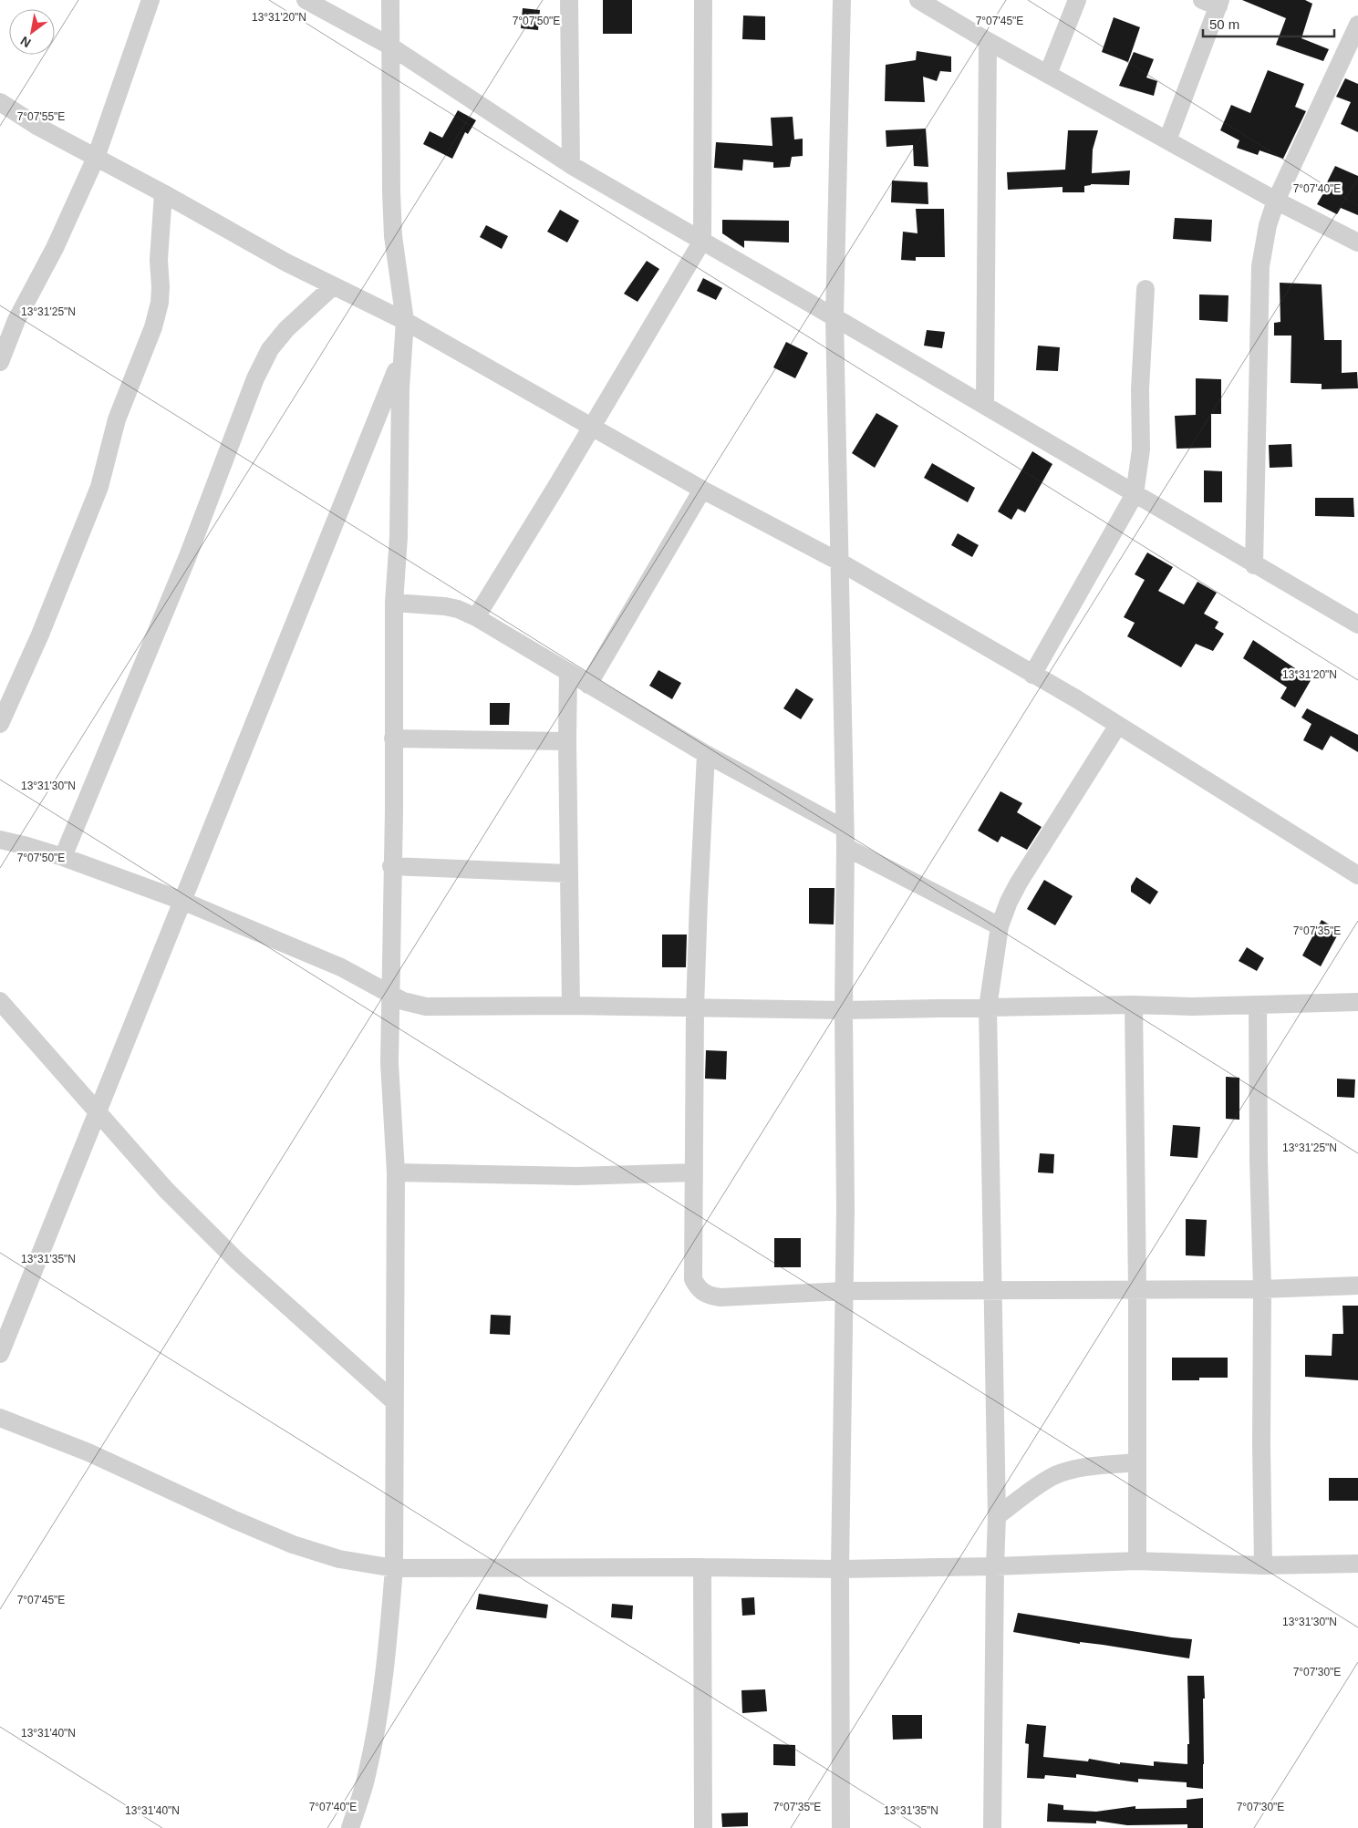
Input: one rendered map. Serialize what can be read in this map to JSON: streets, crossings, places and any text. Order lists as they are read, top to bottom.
{
  "scale_bar": "50 m",
  "north": "bottom left",
  "coordinates": [
    "13°31'20\"N",
    "7°07'50\"E",
    "7°07'45\"E",
    "7°07'55\"E",
    "7°07'40\"E",
    "13°31'25\"N",
    "13°31'30\"N",
    "7°07'35\"E",
    "13°31'35\"N",
    "7°07'30\"E",
    "13°31'40\"N"
  ]
}
